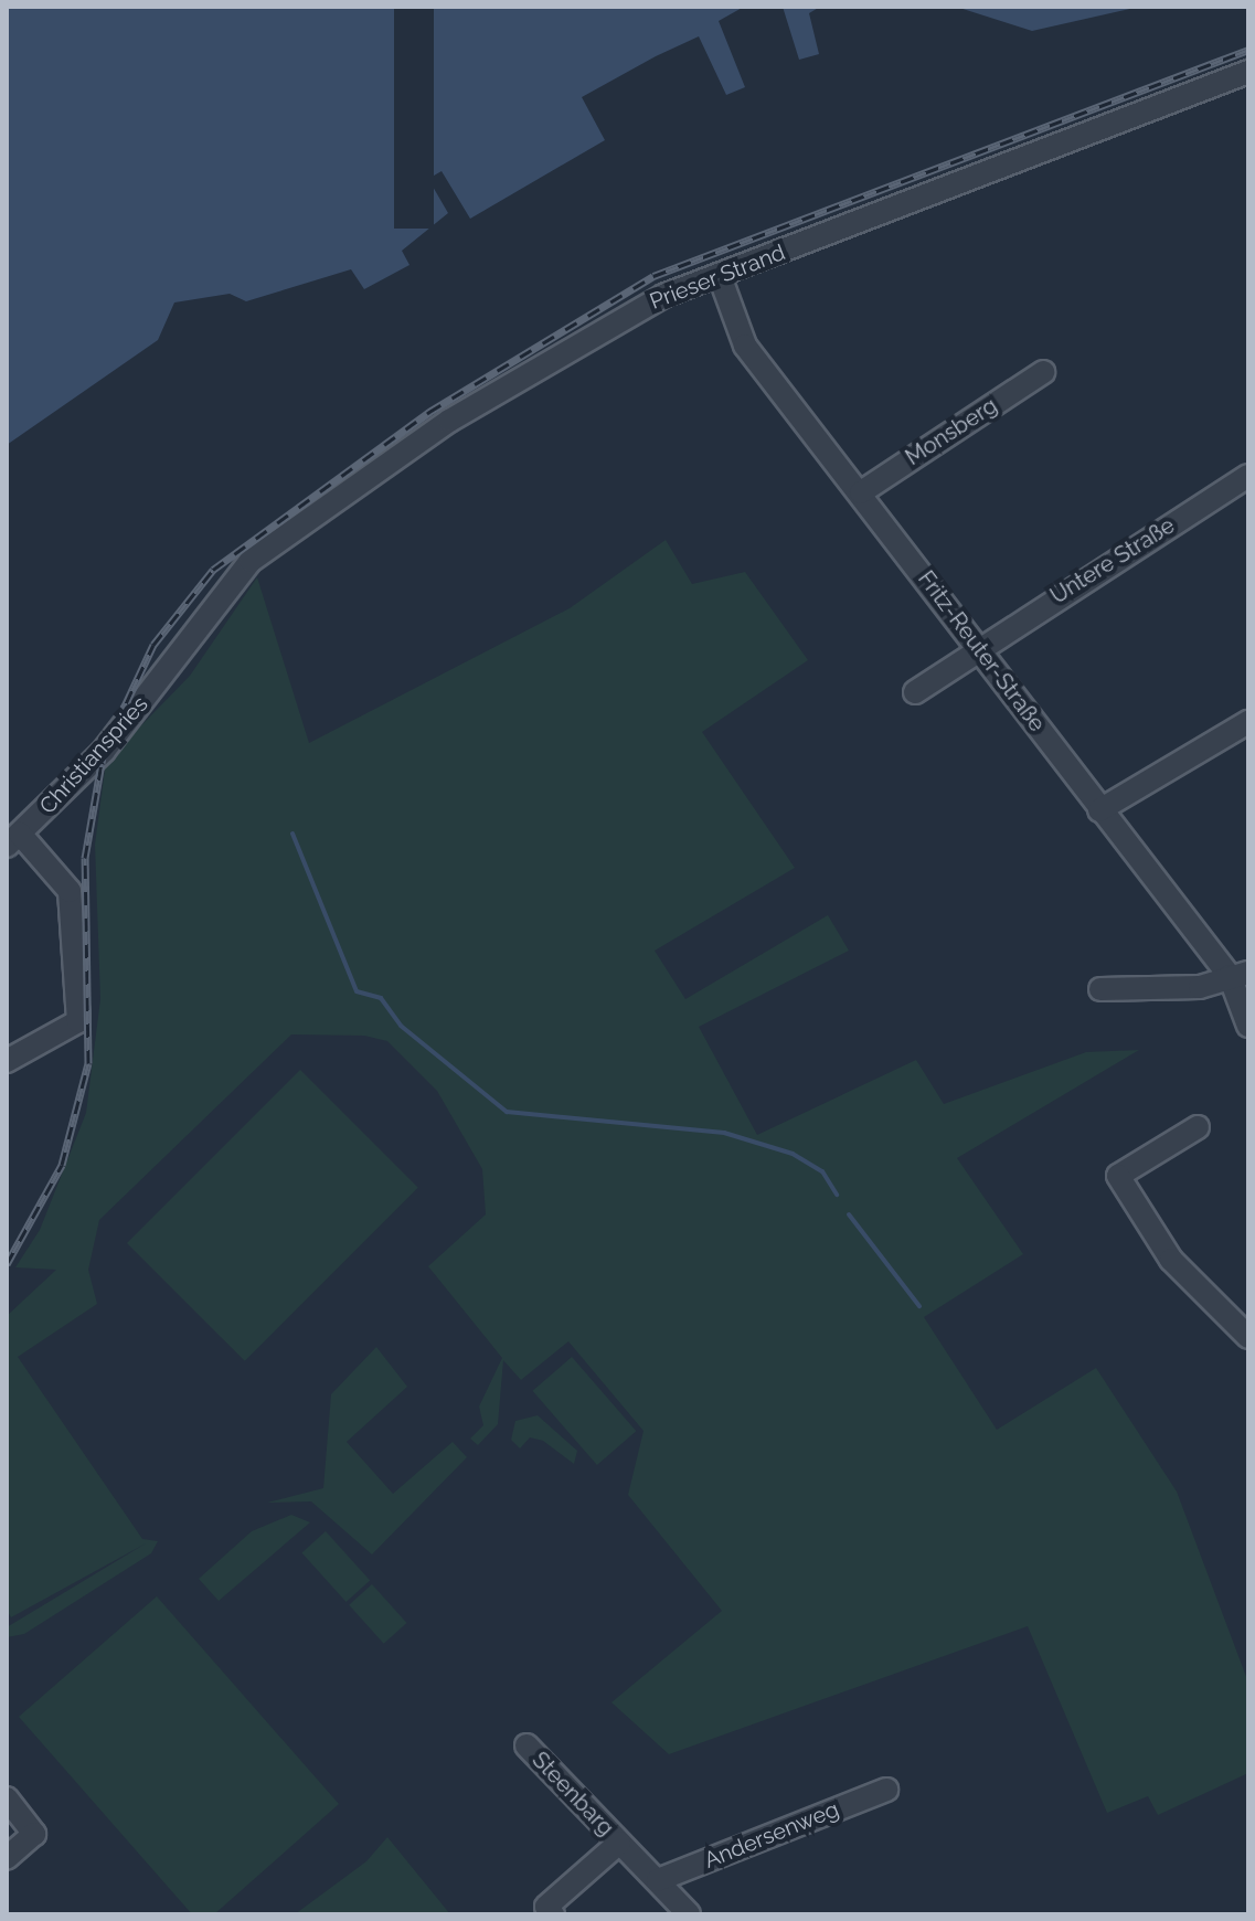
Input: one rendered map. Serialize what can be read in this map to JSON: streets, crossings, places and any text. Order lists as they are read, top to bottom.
{
  "streets": {
    "street": [
      "Prieser Strand",
      "Monsberg",
      "Untere Straße",
      "Fritz-Reuter-Straße",
      "Christianspries",
      "Steenbarg",
      "Andersenweg"
    ]
  },
  "crossings": [
    ["Prieser Strand", "Fritz-Reuter-Straße"],
    ["Prieser Strand", "Christianspries"],
    ["Monsberg", "Fritz-Reuter-Straße"],
    ["Untere Straße", "Fritz-Reuter-Straße"],
    ["Steenbarg", "Andersenweg"]
  ]
}
